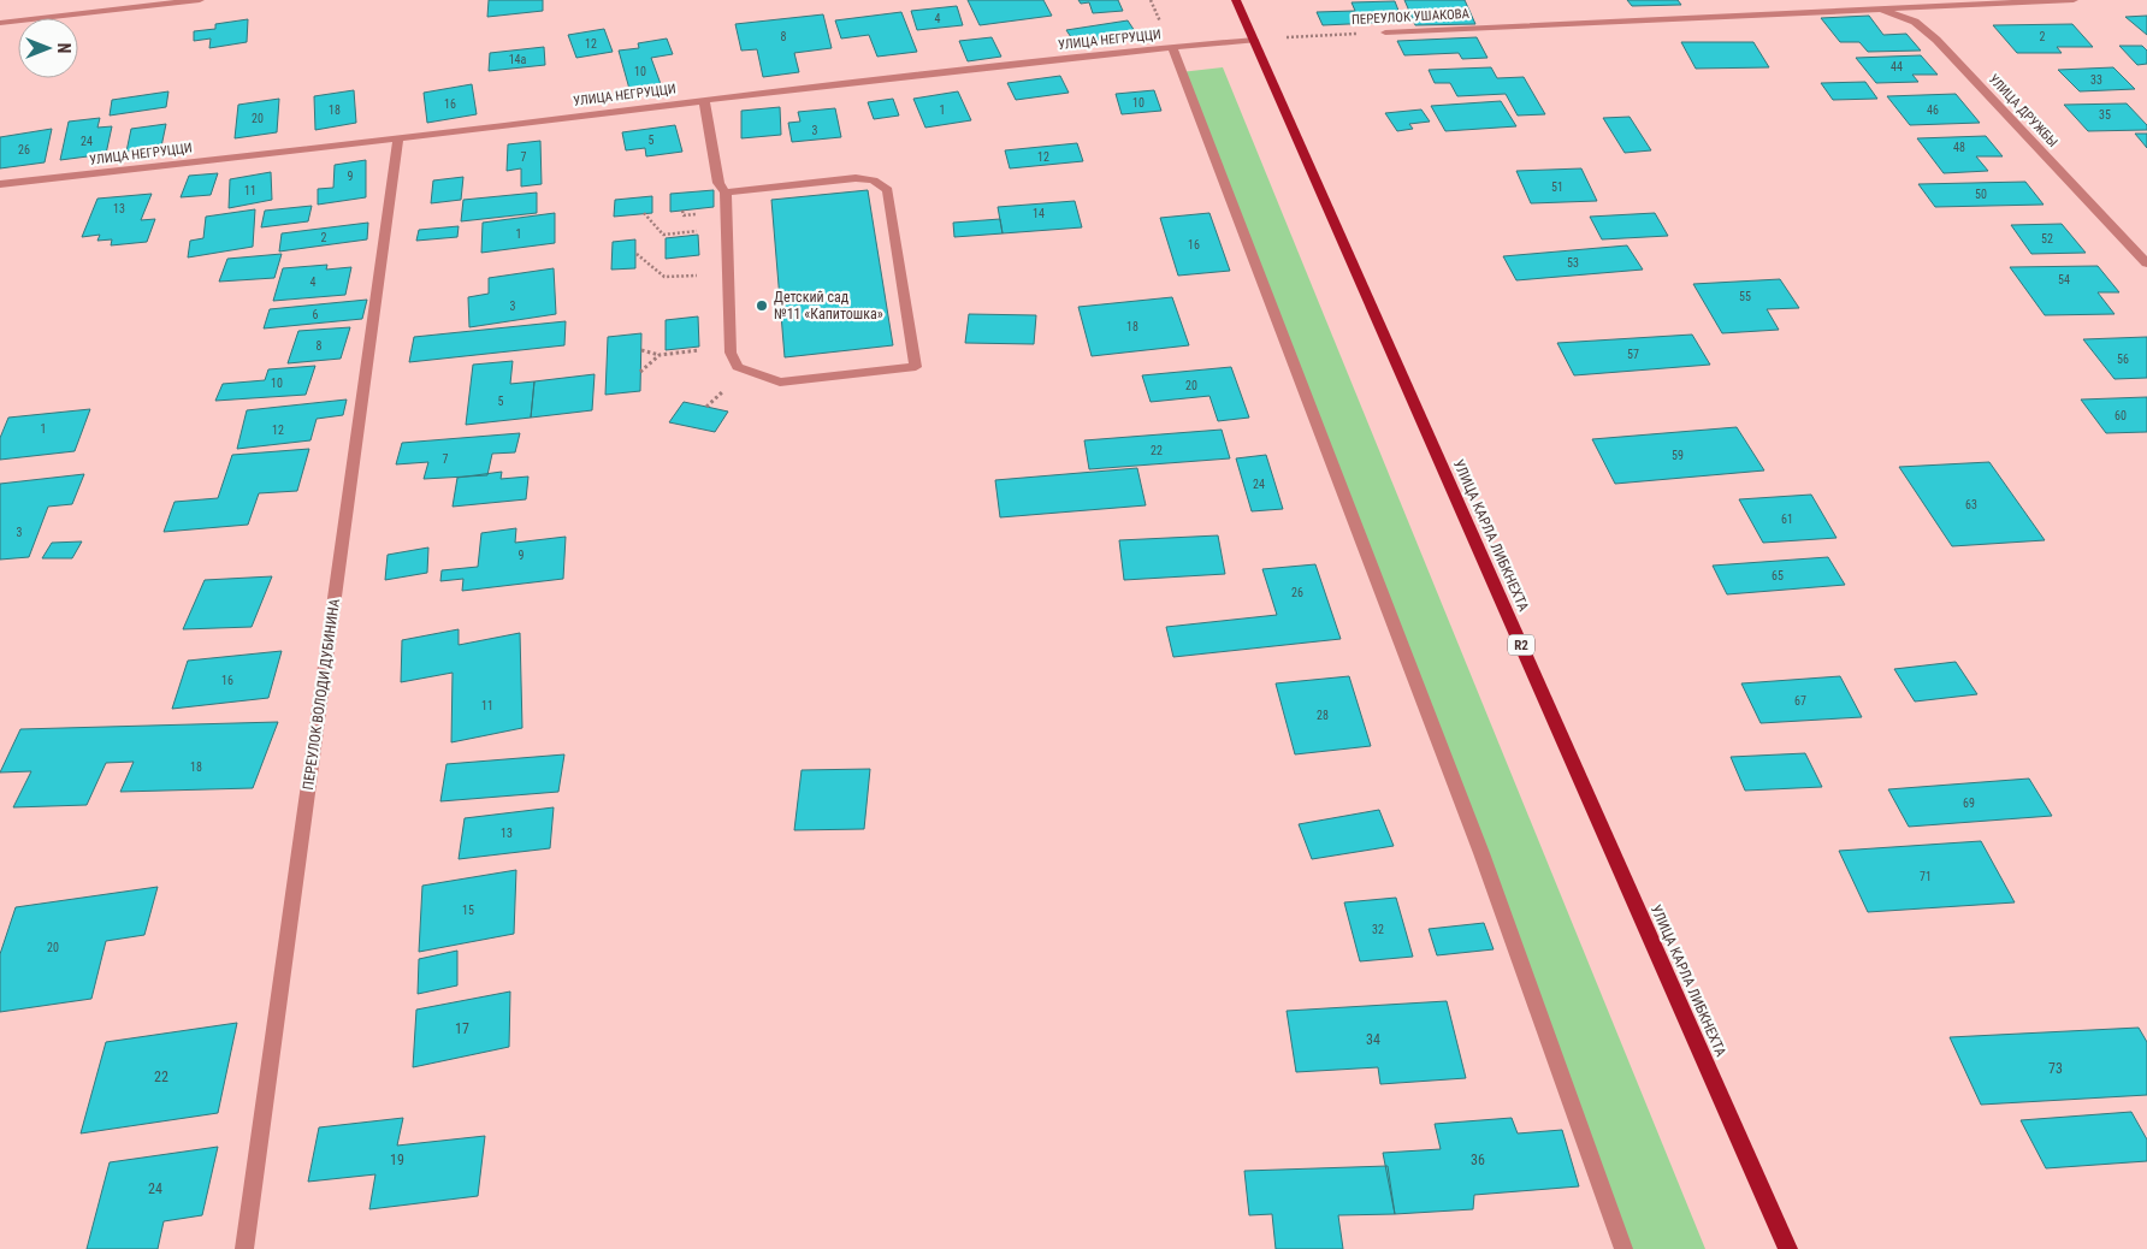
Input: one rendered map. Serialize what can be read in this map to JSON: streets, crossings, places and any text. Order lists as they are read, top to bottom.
{
  "streets": {
    "main road": ["УЛИЦА КАРЛА ЛИБКНЕХТА", "R2"],
    "street": [
      "ПЕРЕУЛОК УШАКОВА",
      "УЛИЦА НЕГРУЦЦИ",
      "УЛИЦА ДРУЖБЫ",
      "ПЕРЕУЛОК ВОЛОДИ ДУБИНИНА"
    ]
  },
  "crossings": [
    ["ПЕРЕУЛОК УШАКОВА", "УЛИЦА НЕГРУЦЦИ"],
    ["ПЕРЕУЛОК УШАКОВА", "УЛИЦА ДРУЖБЫ"],
    ["ПЕРЕУЛОК УШАКОВА", "УЛИЦА КАРЛА ЛИБКНЕХТА"],
    ["УЛИЦА НЕГРУЦЦИ", "УЛИЦА КАРЛА ЛИБКНЕХТА"],
    ["УЛИЦА НЕГРУЦЦИ", "ПЕРЕУЛОК ВОЛОДИ ДУБИНИНА"]
  ],
  "places": ["Детский сад №11 «Капитошка»"],
  "house_numbers": [
    "4",
    "8",
    "2",
    "12",
    "14а",
    "44",
    "10",
    "33",
    "10",
    "16",
    "18",
    "1",
    "46",
    "35",
    "20",
    "3",
    "5",
    "24",
    "48",
    "26",
    "7",
    "12",
    "9",
    "51",
    "11",
    "50",
    "13",
    "14",
    "1",
    "2",
    "52",
    "16",
    "53",
    "54",
    "4",
    "55",
    "3",
    "6",
    "18",
    "8",
    "57",
    "56",
    "10",
    "20",
    "5",
    "60",
    "1",
    "12",
    "22",
    "59",
    "7",
    "24",
    "63",
    "61",
    "3",
    "9",
    "65",
    "26",
    "16",
    "67",
    "11",
    "28",
    "18",
    "69",
    "13",
    "71",
    "15",
    "32",
    "20",
    "17",
    "34",
    "73",
    "22",
    "19",
    "36",
    "24"
  ],
  "north": "right"
}
